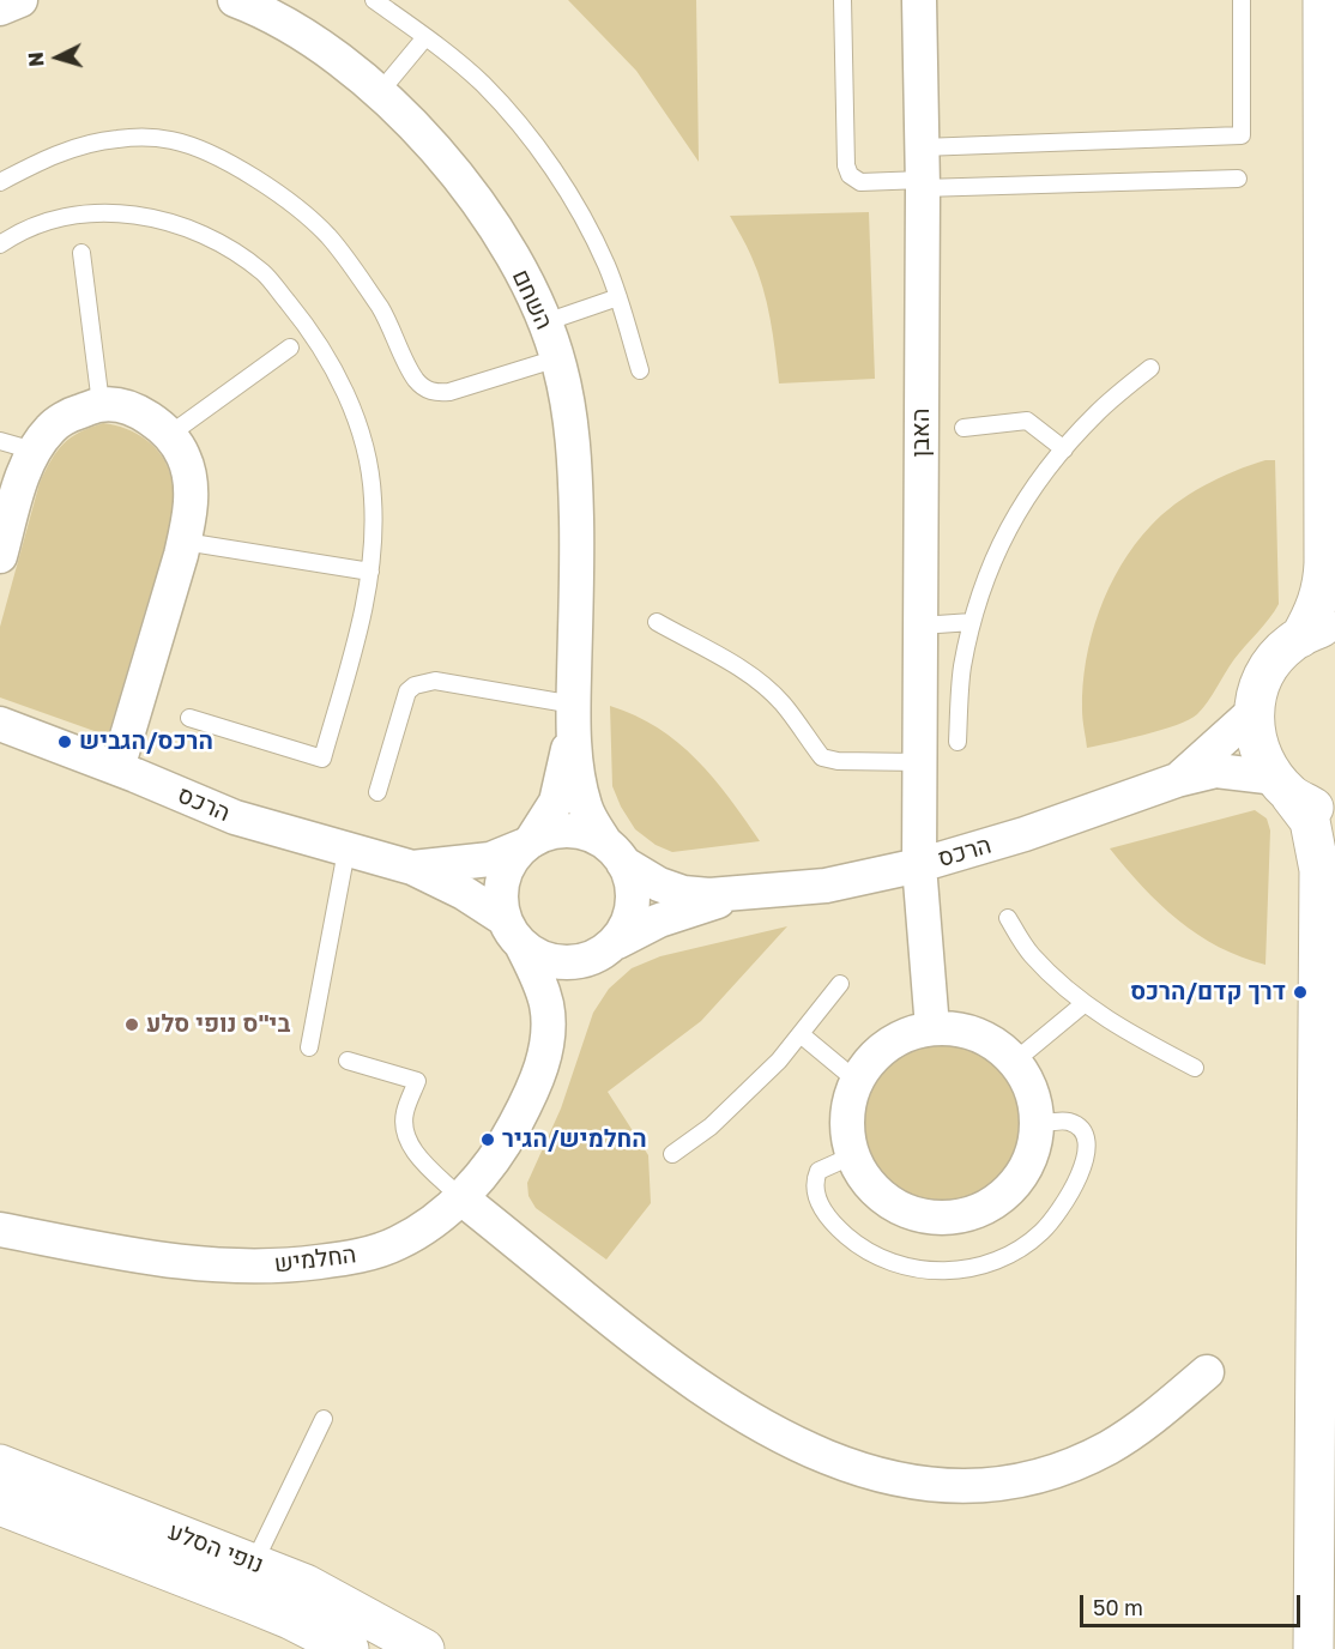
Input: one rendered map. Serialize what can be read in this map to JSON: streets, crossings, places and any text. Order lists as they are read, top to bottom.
{
  "streets": {
    "main road": ["נופי הסלע"],
    "street": [
      "השחם",
      "האבן",
      "הרכס",
      "החלמיש"
    ]
  },
  "crossings": [
    ["השחם", "הרכס"],
    ["השחם", "החלמיש"],
    ["האבן", "הרכס"],
    ["הרכס", "החלמיש"]
  ],
  "places": [
    "הרכס/הגביש",
    "דרך קדם/הרכס",
    "בי\"ס נופי סלע",
    "החלמיש/הגיר"
  ],
  "scale_bar": "50 m",
  "north": "left"
}
